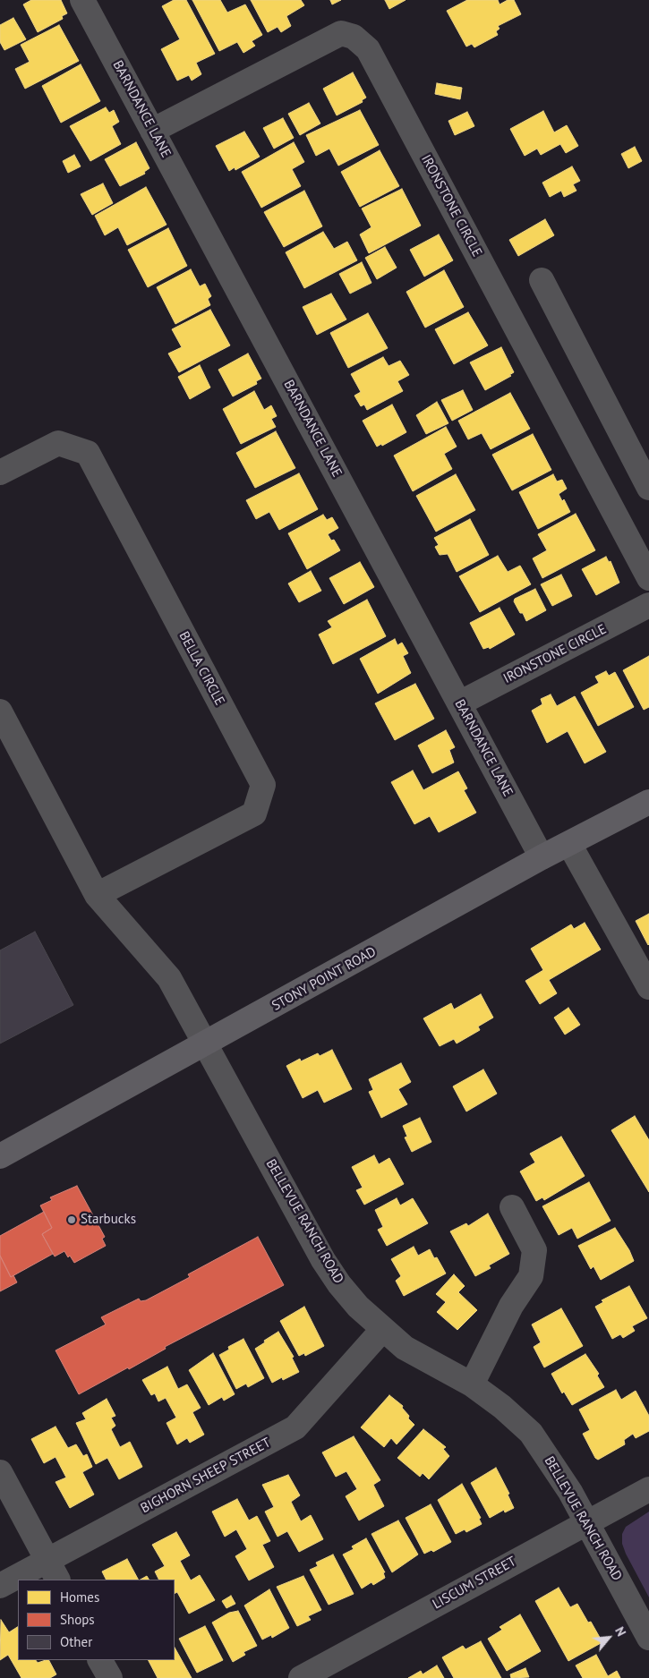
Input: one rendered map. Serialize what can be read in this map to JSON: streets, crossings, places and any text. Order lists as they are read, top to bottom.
{
  "streets": {
    "main road": ["STONY POINT ROAD"],
    "street": [
      "BARNDANCE LANE",
      "IRONSTONE CIRCLE",
      "BELLA CIRCLE",
      "BELLEVUE RANCH ROAD",
      "BIGHORN SHEEP STREET",
      "LISCUM STREET"
    ]
  },
  "crossings": [
    ["BARNDANCE LANE", "IRONSTONE CIRCLE"],
    ["BARNDANCE LANE", "STONY POINT ROAD"],
    ["STONY POINT ROAD", "BELLEVUE RANCH ROAD"],
    ["BELLEVUE RANCH ROAD", "BIGHORN SHEEP STREET"],
    ["BELLEVUE RANCH ROAD", "LISCUM STREET"]
  ],
  "places": ["Starbucks"],
  "legend": ["Homes", "Shops", "Other"],
  "north": "top right"
}
